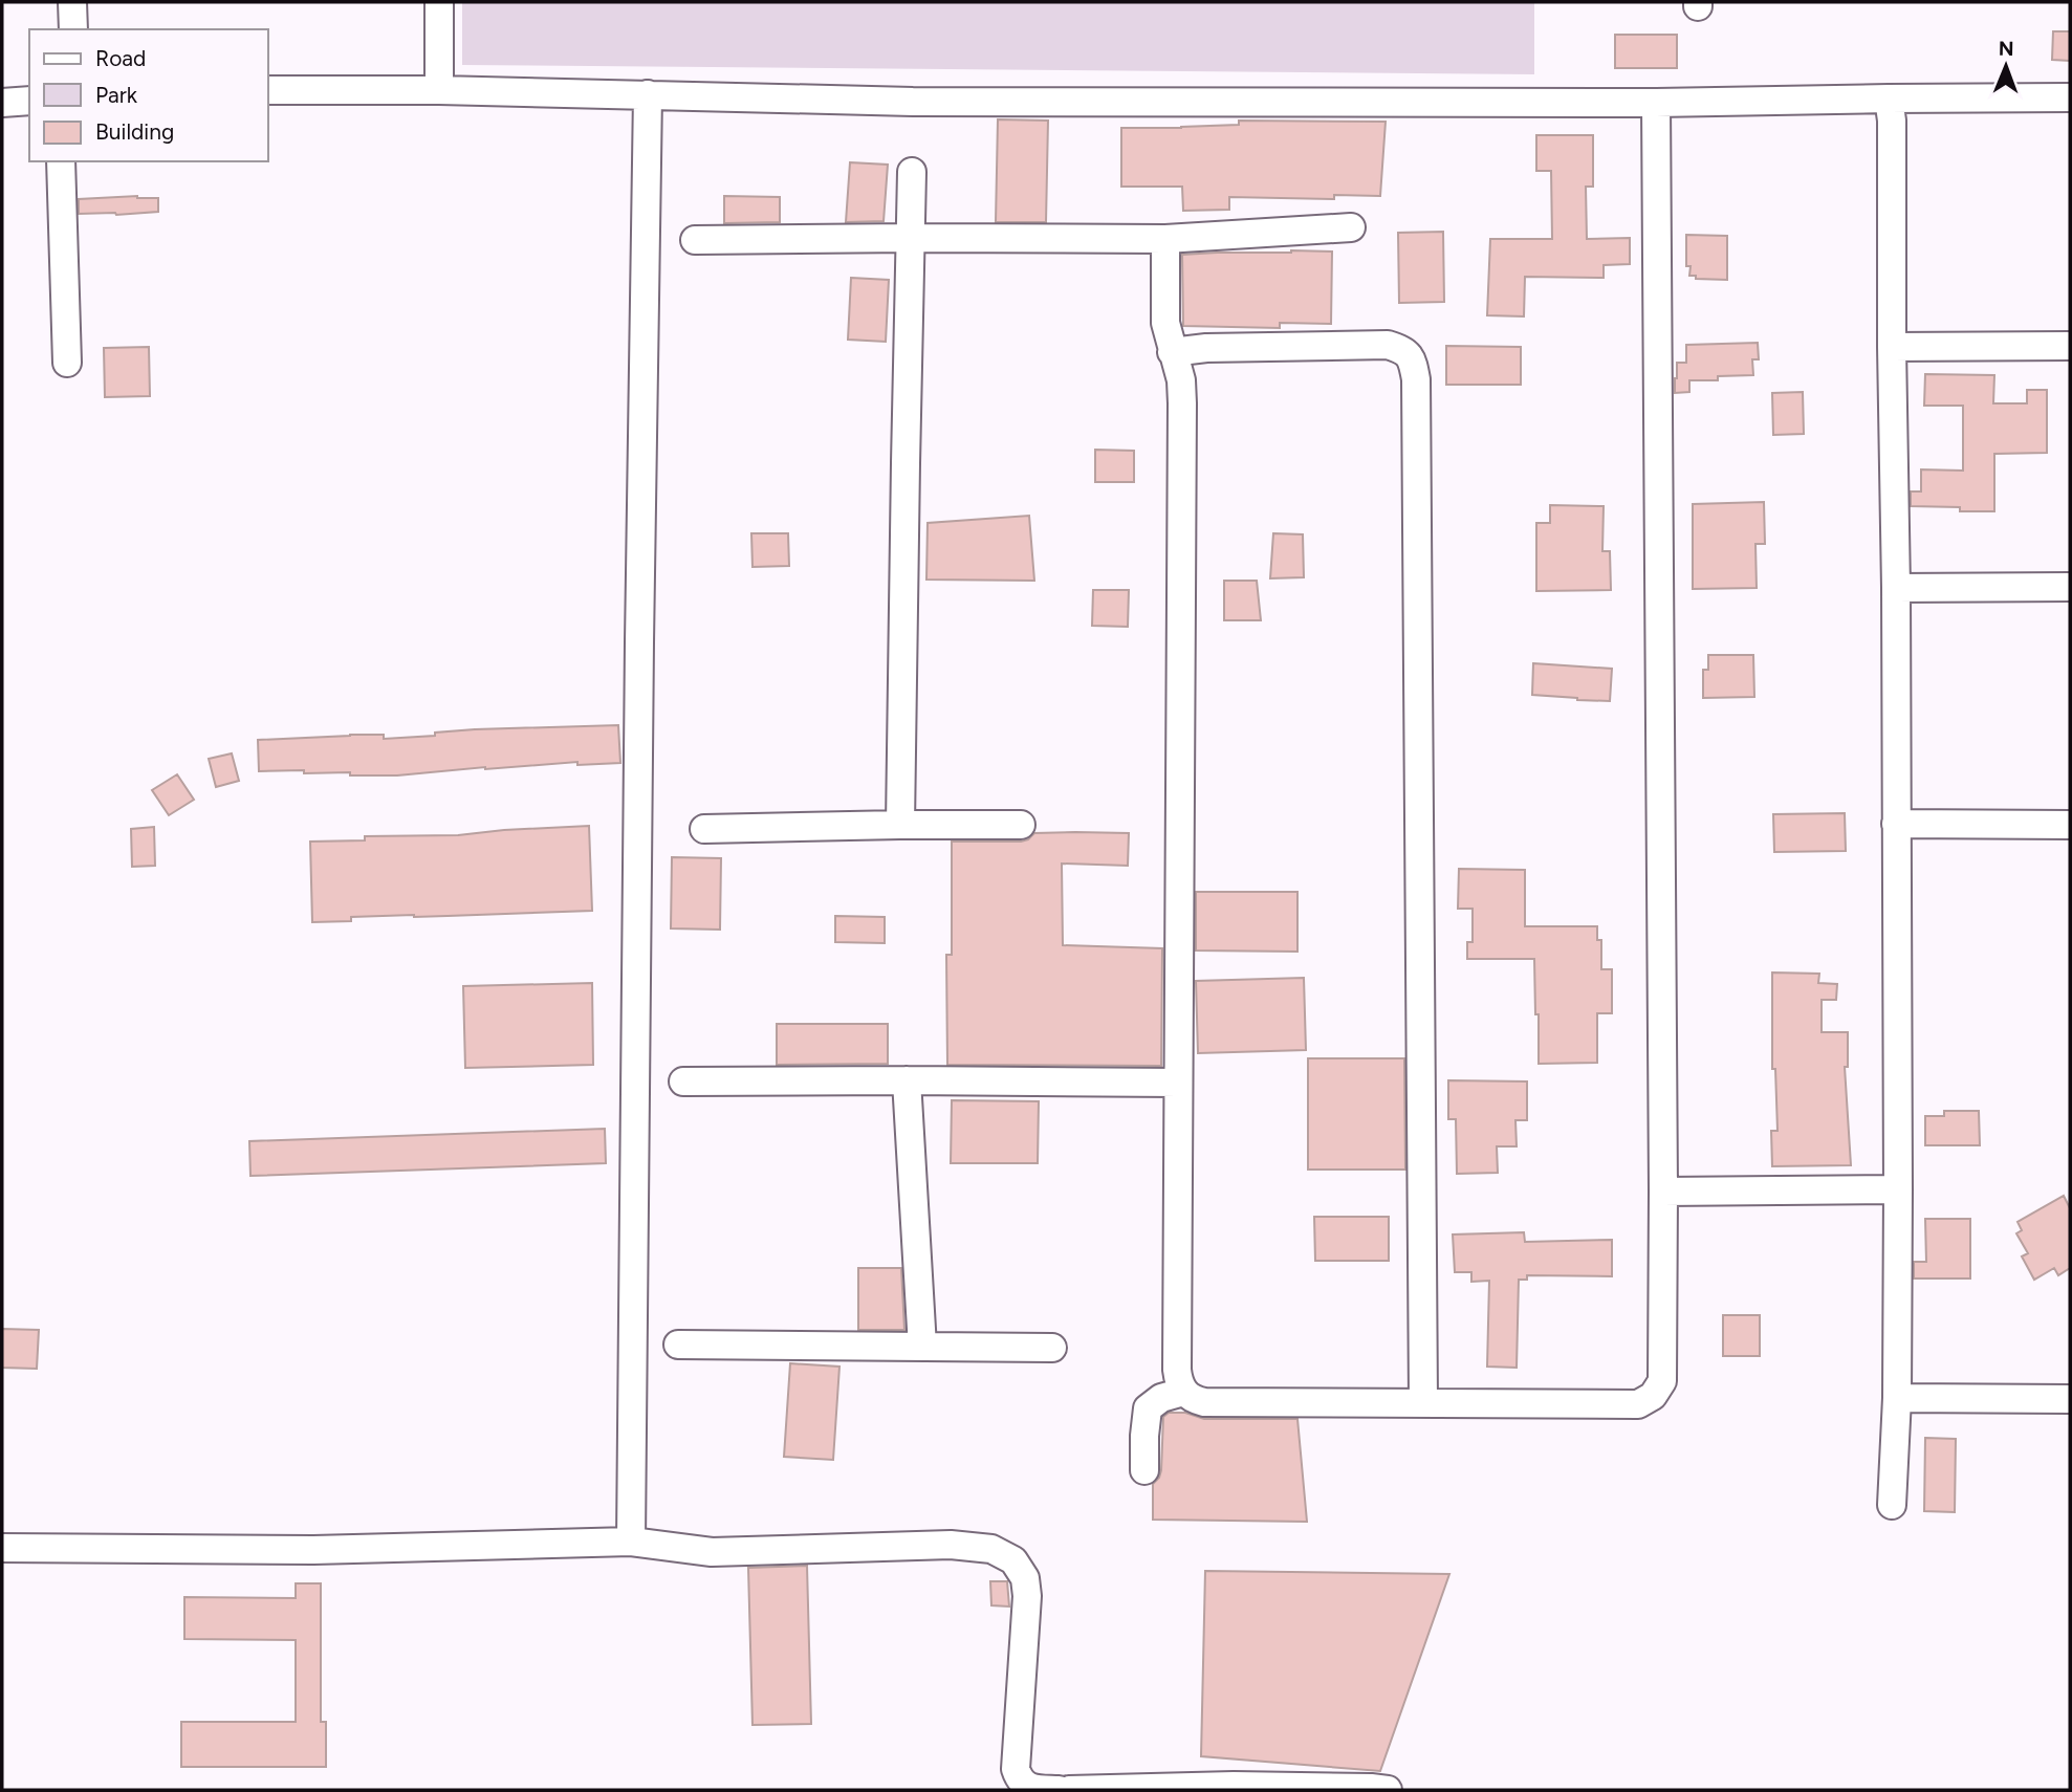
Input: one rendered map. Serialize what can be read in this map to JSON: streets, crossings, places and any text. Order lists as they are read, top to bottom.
{
  "legend": ["Road", "Park", "Building"],
  "north": "top"
}
